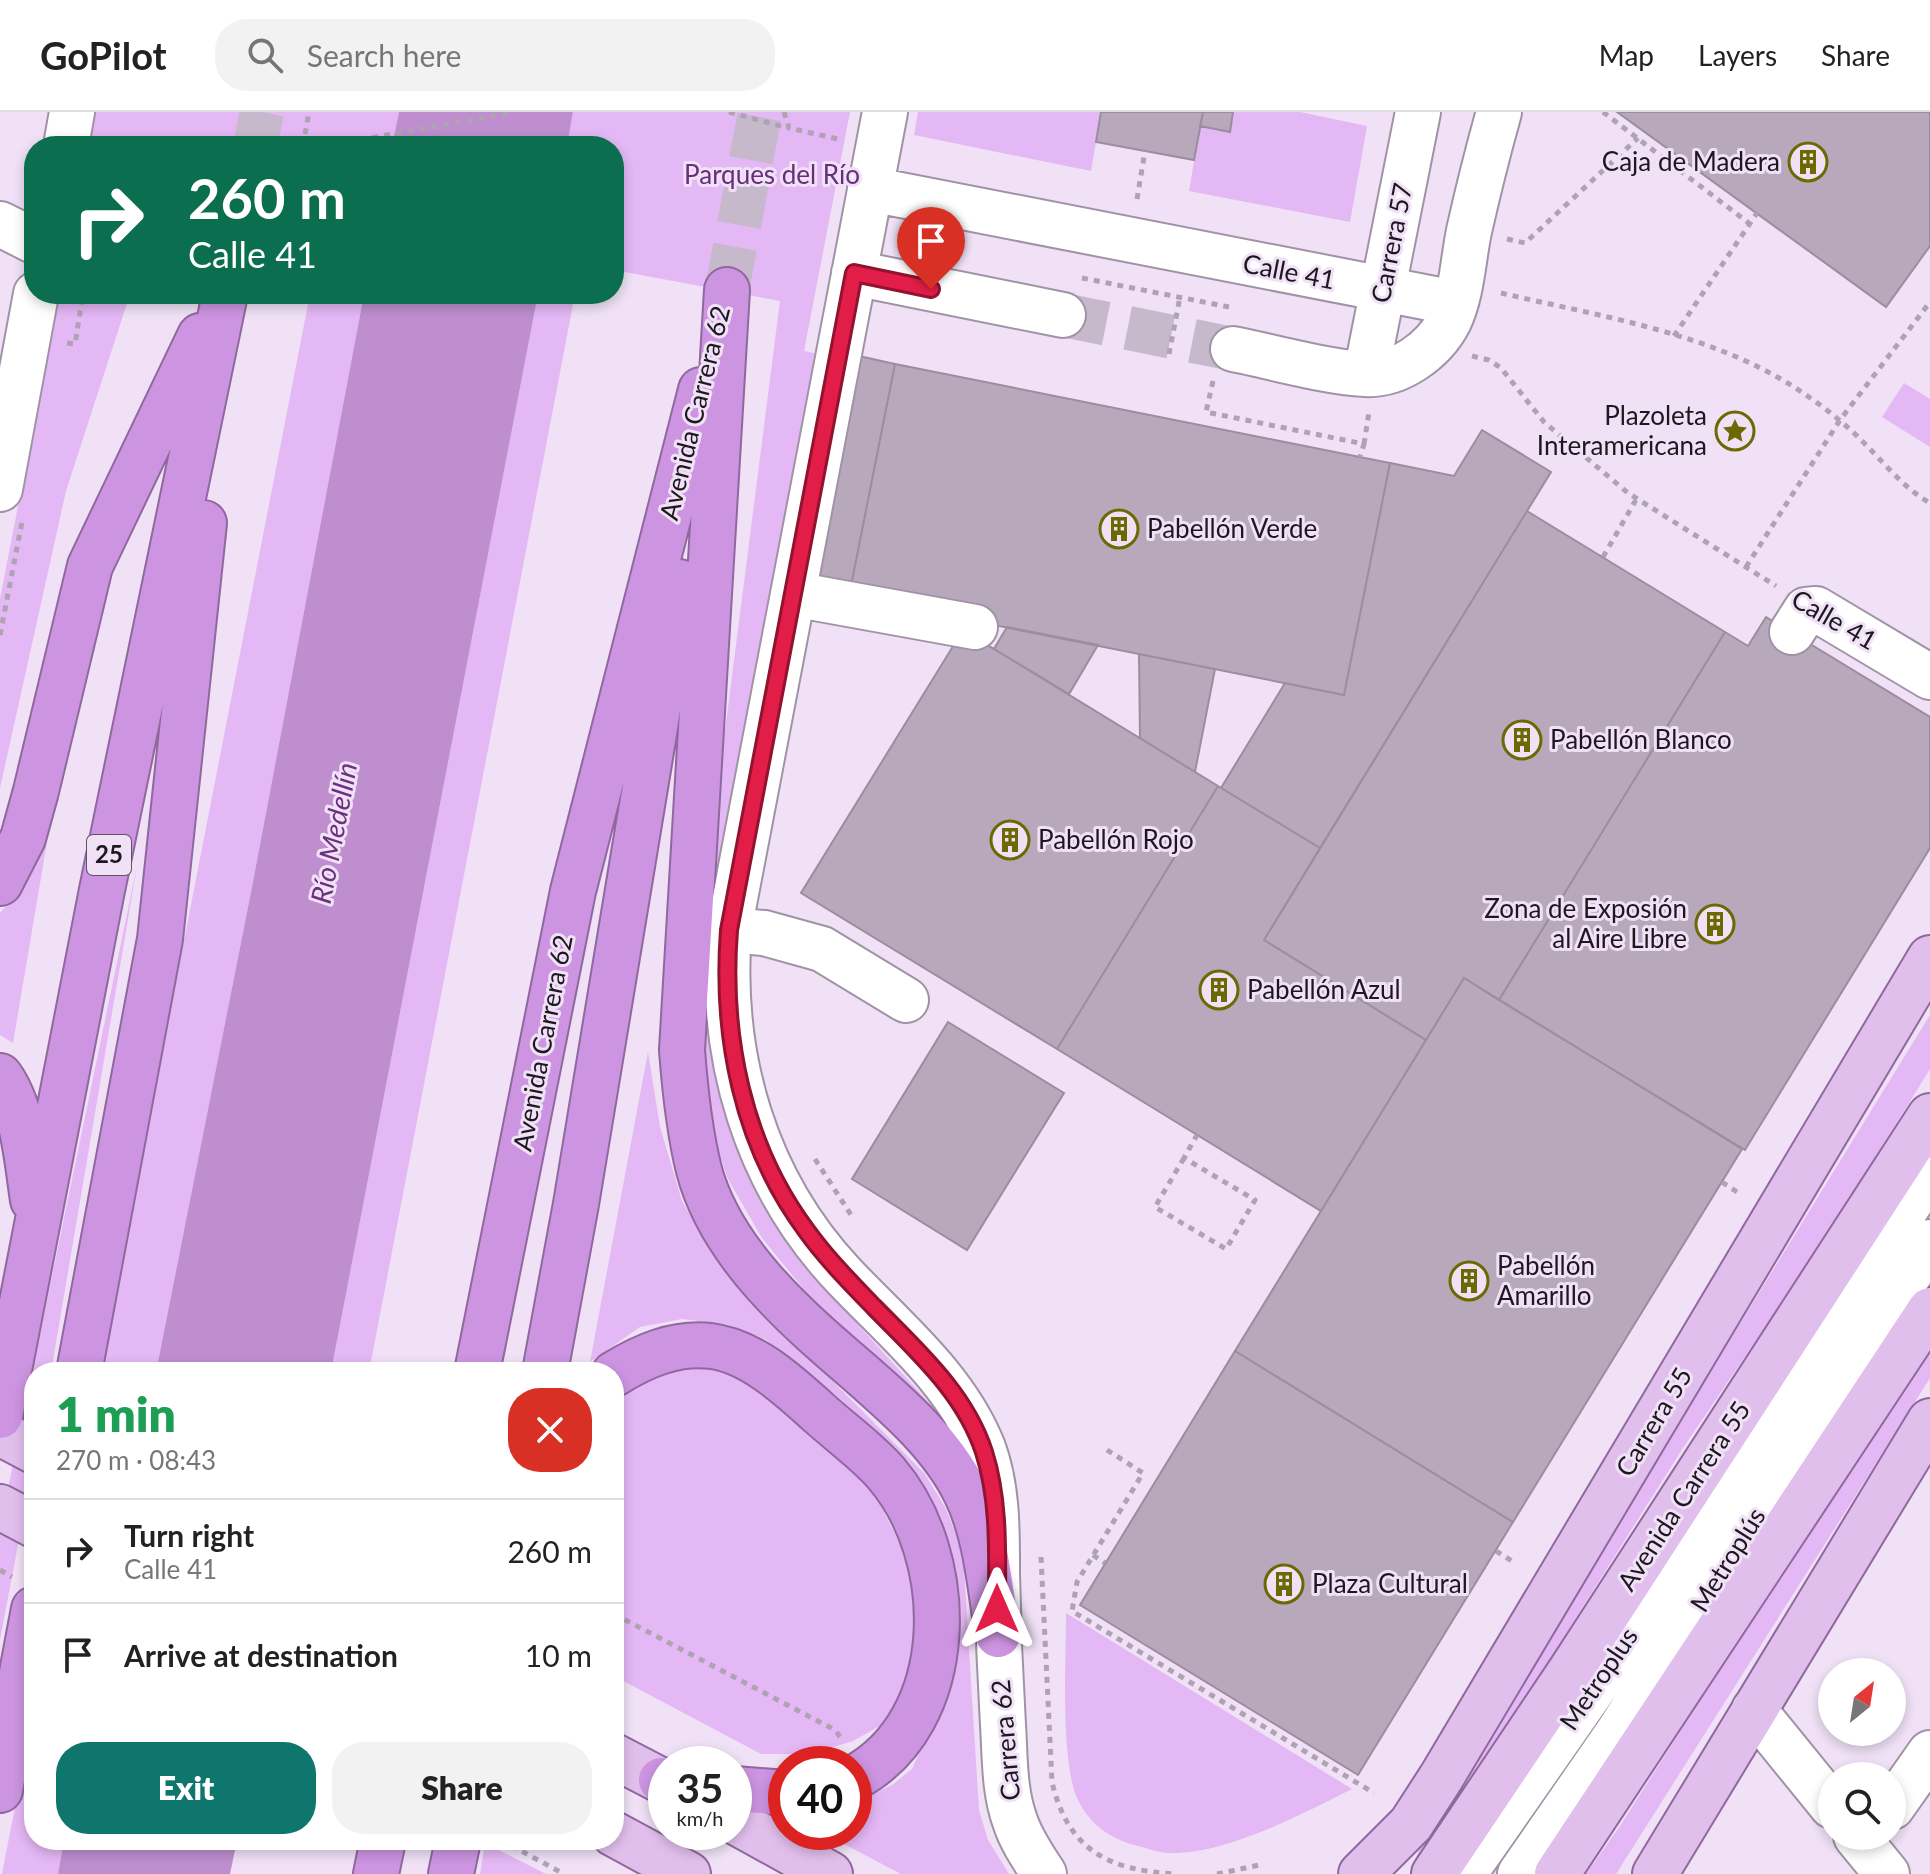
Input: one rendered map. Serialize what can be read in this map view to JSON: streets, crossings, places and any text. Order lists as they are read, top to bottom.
{
  "streets": {
    "highway": ["Avenida Carrera 62", "25"],
    "main road": ["Carrera 55", "Avenida Carrera 55"],
    "street": [
      "Carrera 57",
      "Calle 41",
      "Metroplús",
      "Metroplus",
      "Carrera 62"
    ]
  },
  "crossings": [
    ["Carrera 57", "Calle 41"],
    ["Calle 41", "Carrera 62"],
    ["Avenida Carrera 55", "Metroplús"],
    ["Avenida Carrera 55", "Metroplus"],
    ["Metroplús", "Metroplus"]
  ],
  "water": ["Río Medellín"],
  "parks": ["Parques del Río"],
  "places": {
    "building": [
      "Caja de Madera",
      "Pabellón Verde",
      "Pabellón Blanco",
      "Pabellón Rojo",
      "Zona de Exposión al Aire Libre",
      "Pabellón Azul",
      "Pabellón Amarillo",
      "Plaza Cultural"
    ],
    "place": ["Plazoleta Interamericana"]
  },
  "north": "top right",
  "page": {
    "header": "GoPilot",
    "search": "Search here",
    "nav": ["Map", "Layers", "Share"],
    "turn": ["260 m", "Calle 41"],
    "heading": ["1 min", "270 m · 08:43"],
    "list": [
      {
        "name": "Turn right",
        "note": "Calle 41",
        "value": "260 m"
      },
      {
        "name": "Arrive at destination",
        "value": "10 m"
      }
    ],
    "buttons": ["Exit", "Share"],
    "speed": "35 km/h",
    "limit": "40"
  }
}
